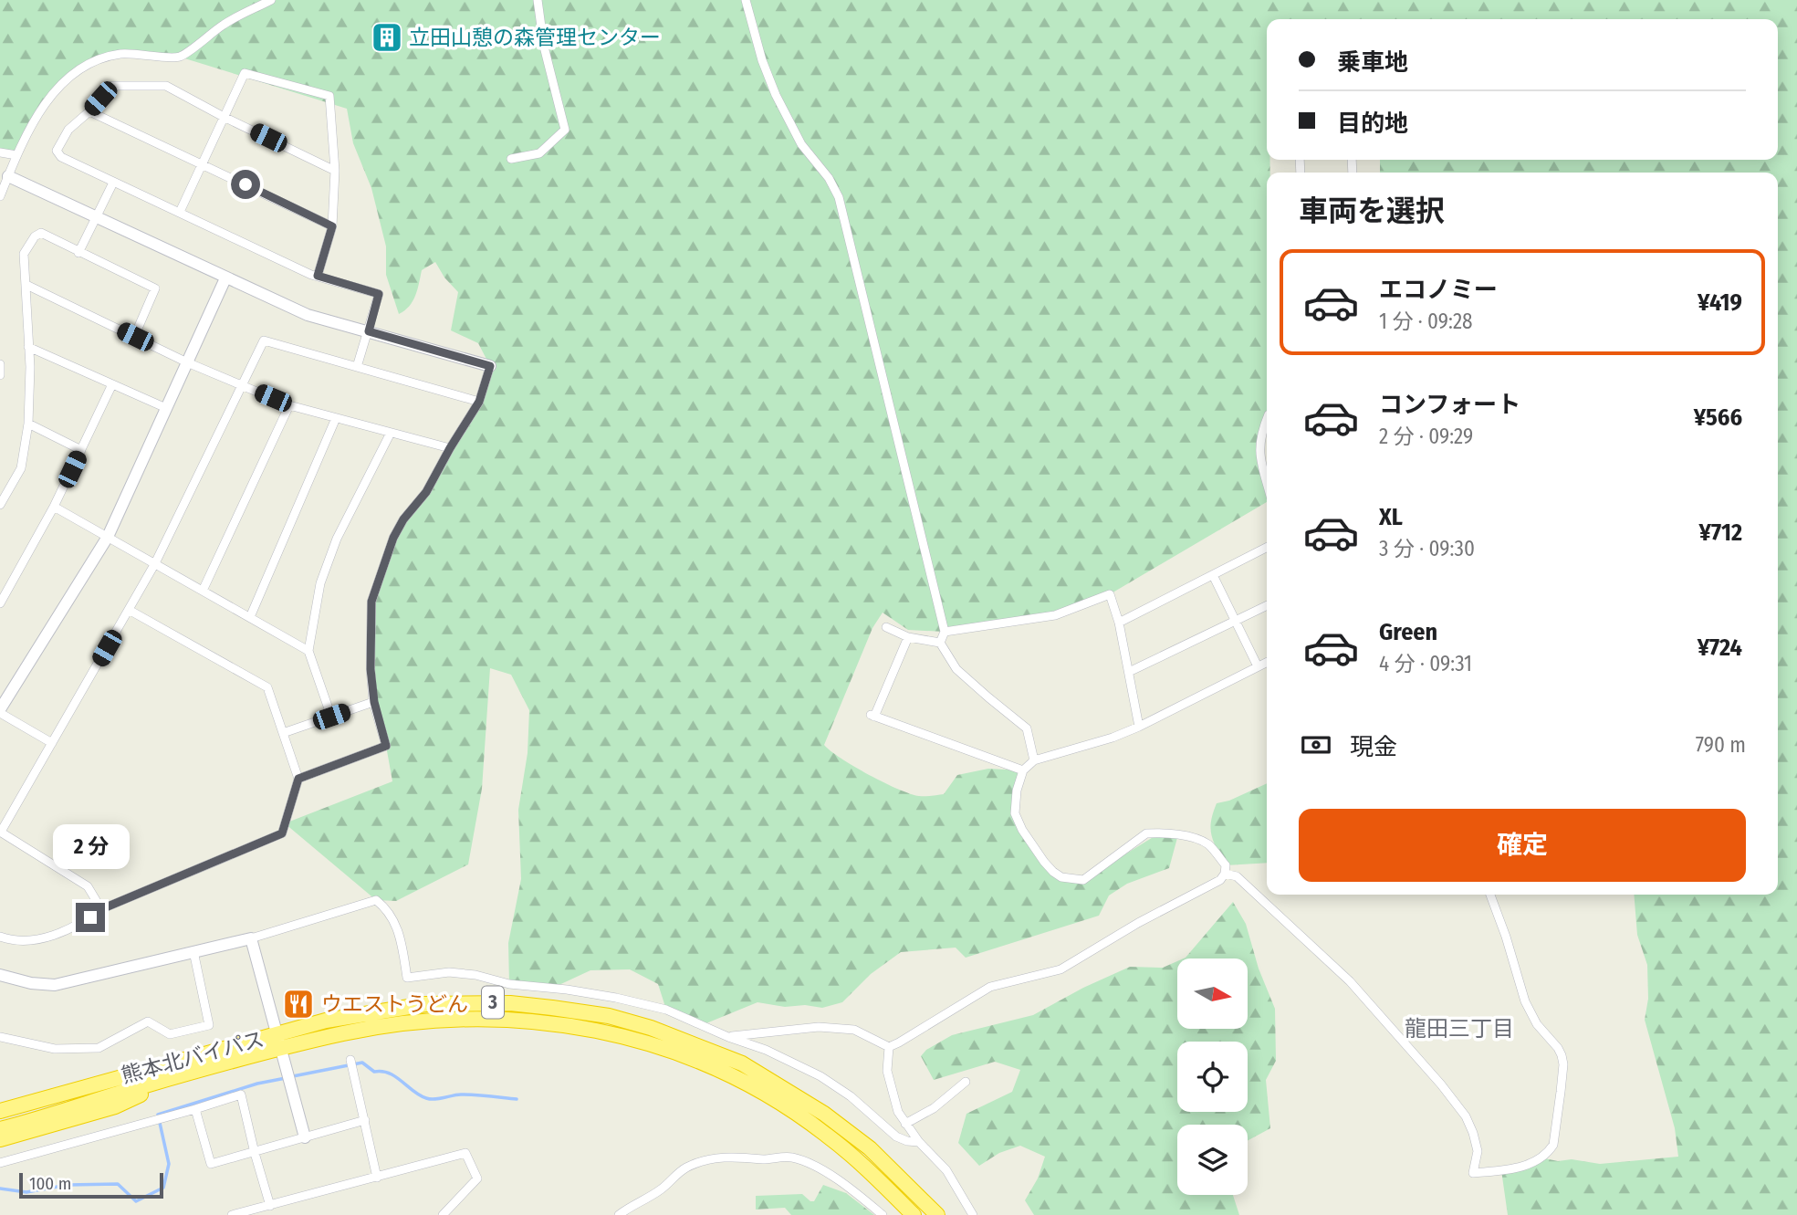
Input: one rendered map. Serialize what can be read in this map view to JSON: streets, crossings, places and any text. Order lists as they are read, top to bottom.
{
  "streets": {
    "highway": ["3", "熊本北バイパス"]
  },
  "districts": ["龍田三丁目"],
  "places": {
    "building": ["立田山憩の森管理センター"],
    "restaurant": ["ウエストうどん"]
  },
  "scale_bar": "100 m",
  "north": "right",
  "page": {
    "banner": ["乗車地", "目的地"],
    "heading": "車両を選択",
    "list": [
      {
        "name": "エコノミー",
        "note": "1 分 · 09:28",
        "value": "¥419"
      },
      {
        "name": "コンフォート",
        "note": "2 分 · 09:29",
        "value": "¥566"
      },
      {
        "name": "XL",
        "note": "3 分 · 09:30",
        "value": "¥712"
      },
      {
        "name": "Green",
        "note": "4 分 · 09:31",
        "value": "¥724"
      }
    ],
    "pay": ["現金", "790 m"],
    "buttons": "確定",
    "bubble": "2 分",
    "scale": "100 m"
  }
}
